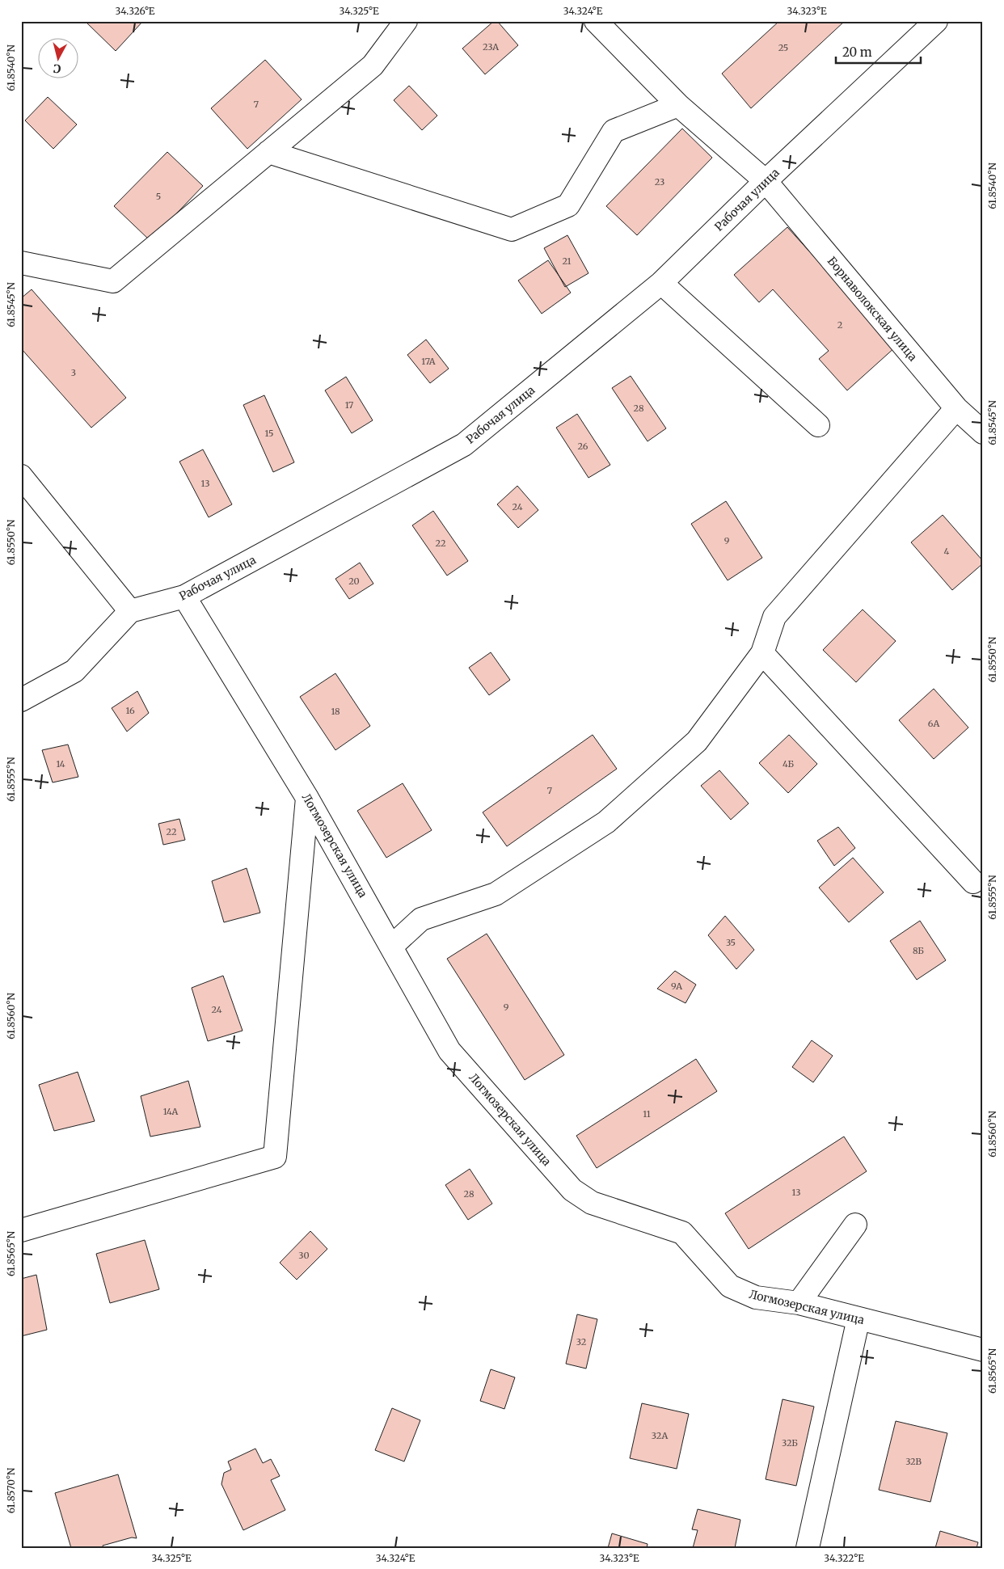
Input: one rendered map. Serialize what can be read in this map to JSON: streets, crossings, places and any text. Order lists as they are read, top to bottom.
{
  "streets": {
    "street": ["Рабочая улица", "Борнаволокская улица", "Логмозерская улица"]
  },
  "crossings": [
    ["Рабочая улица", "Борнаволокская улица"],
    ["Рабочая улица", "Логмозерская улица"]
  ],
  "house_numbers": [
    "23А",
    "25",
    "7",
    "23",
    "5",
    "21",
    "2",
    "17А",
    "3",
    "17",
    "28",
    "15",
    "26",
    "13",
    "24",
    "9",
    "22",
    "4",
    "20",
    "16",
    "18",
    "6А",
    "14",
    "4Б",
    "7",
    "22",
    "35",
    "8Б",
    "9А",
    "9",
    "24",
    "14А",
    "11",
    "13",
    "28",
    "30",
    "32",
    "32А",
    "32Б",
    "32В"
  ],
  "scale_bar": "20 m",
  "north": "bottom",
  "coordinates": [
    "34.326°E",
    "34.325°E",
    "34.324°E",
    "34.323°E",
    "61.8540°N",
    "61.8545°N",
    "61.8550°N",
    "61.8555°N",
    "61.8560°N",
    "61.8565°N",
    "61.8570°N",
    "34.322°E"
  ]
}
